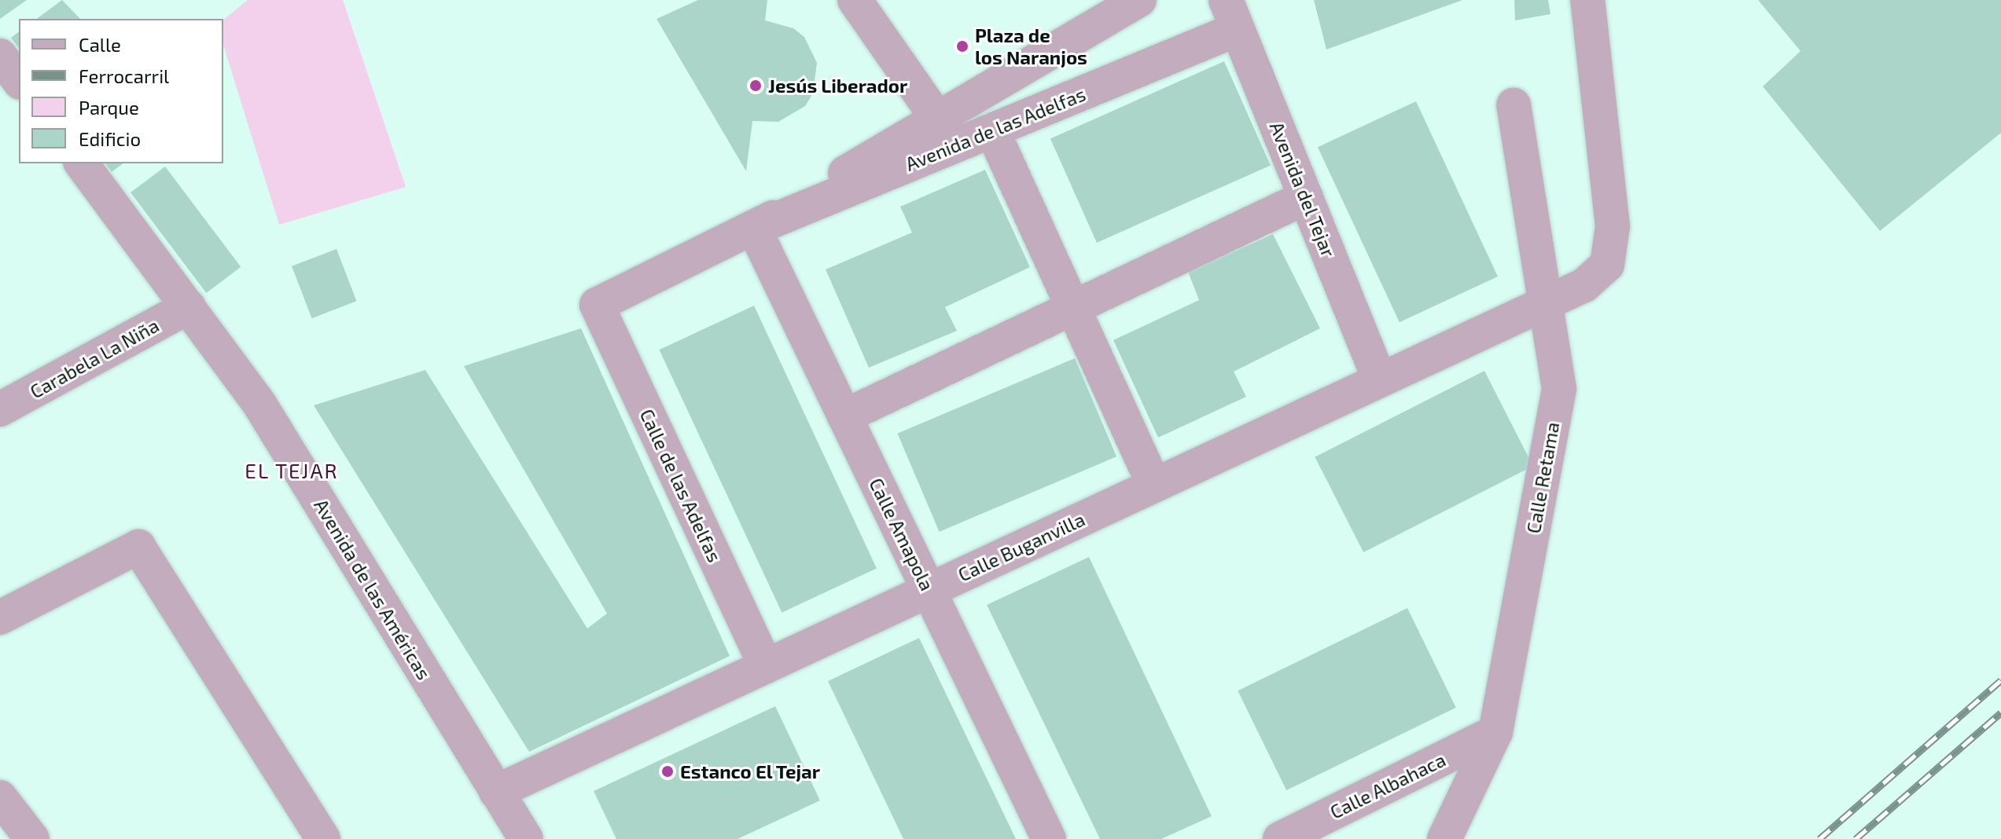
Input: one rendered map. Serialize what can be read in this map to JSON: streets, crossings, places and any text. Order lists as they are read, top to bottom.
{
  "streets": {
    "street": [
      "Avenida de las Adelfas",
      "Avenida del Tejar",
      "Carabela La Niña",
      "Calle Retama",
      "Calle de las Adelfas",
      "Calle Amapola",
      "Calle Buganvilla",
      "Avenida de las Américas",
      "Calle Albahaca"
    ]
  },
  "crossings": [
    ["Avenida de las Adelfas", "Avenida del Tejar"],
    ["Avenida de las Adelfas", "Calle de las Adelfas"],
    ["Avenida de las Adelfas", "Calle Amapola"],
    ["Avenida del Tejar", "Calle Buganvilla"],
    ["Carabela La Niña", "Avenida de las Américas"],
    ["Calle Retama", "Calle Buganvilla"],
    ["Calle Retama", "Calle Albahaca"],
    ["Calle de las Adelfas", "Calle Buganvilla"],
    ["Calle Amapola", "Calle Buganvilla"],
    ["Calle Buganvilla", "Avenida de las Américas"]
  ],
  "districts": ["EL TEJAR"],
  "places": ["Plaza de los Naranjos", "Jesús Liberador", "Estanco El Tejar"],
  "legend": [
    "Calle",
    "Ferrocarril",
    "Parque",
    "Edificio"
  ]
}
